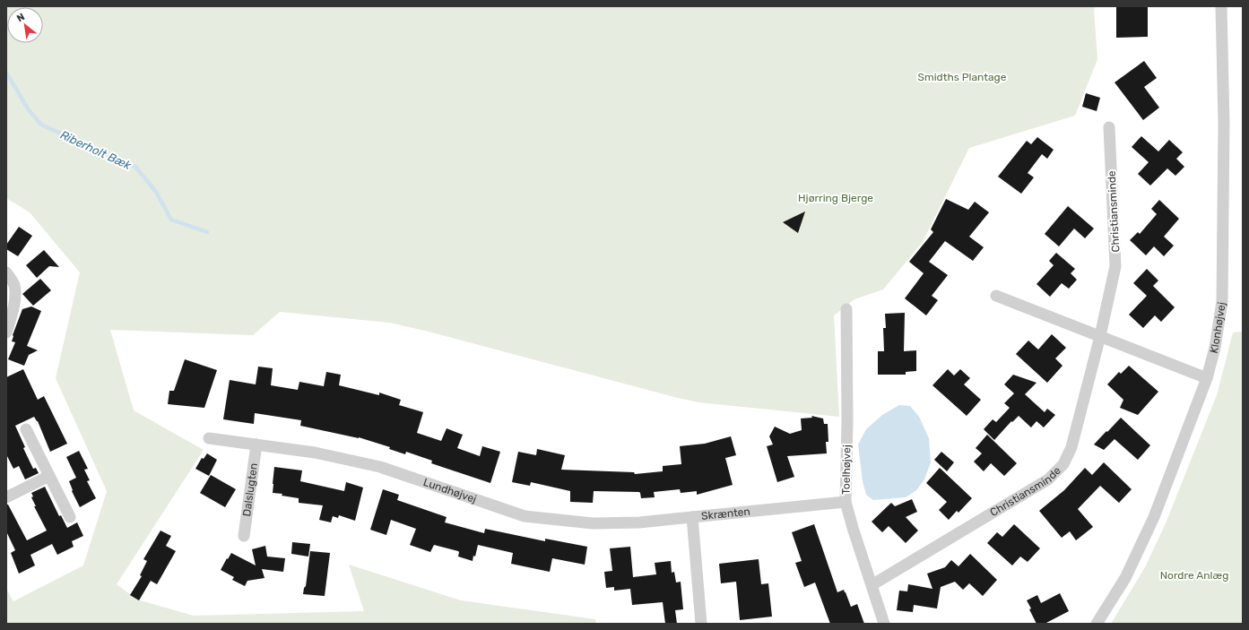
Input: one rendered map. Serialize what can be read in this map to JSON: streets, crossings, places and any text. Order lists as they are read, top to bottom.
{
  "streets": {
    "street": [
      "Christiansminde",
      "Klonhøjvej",
      "Toelhøjvej",
      "Dalslugten",
      "Lundhøjvej",
      "Skrænten"
    ]
  },
  "crossings": [
    ["Christiansminde", "Toelhøjvej"],
    ["Toelhøjvej", "Skrænten"],
    ["Dalslugten", "Lundhøjvej"],
    ["Lundhøjvej", "Skrænten"]
  ],
  "water": ["Riberholt Bæk"],
  "parks": ["Smidths Plantage", "Hjørring Bjerge", "Nordre Anlæg"],
  "north": "top left"
}
